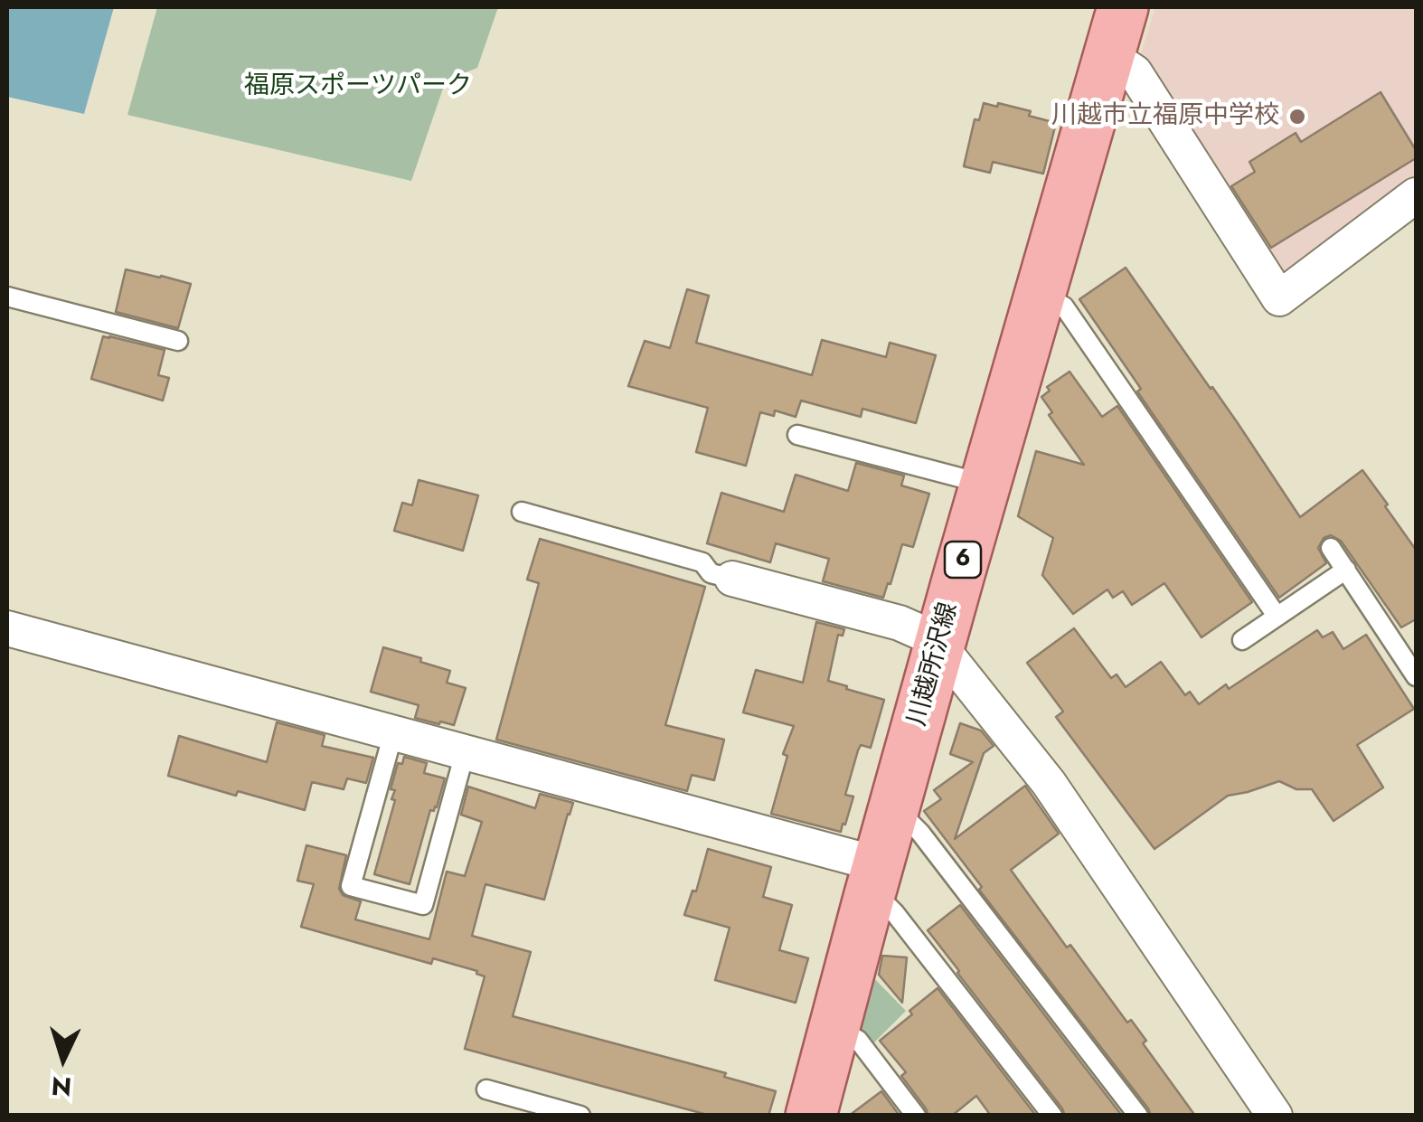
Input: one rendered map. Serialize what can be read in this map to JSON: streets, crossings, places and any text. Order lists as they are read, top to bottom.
{
  "streets": {
    "main road": ["6", "川越所沢線"]
  },
  "parks": ["福原スポーツパーク"],
  "places": ["川越市立福原中学校"],
  "north": "bottom"
}
